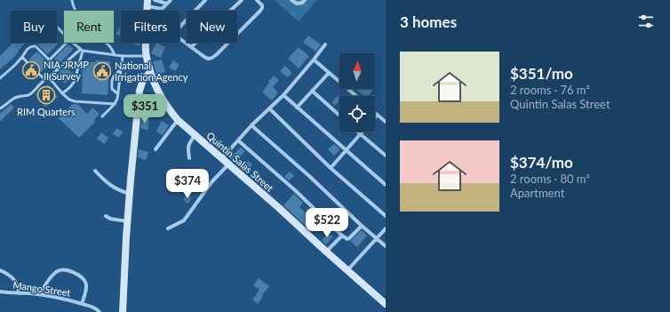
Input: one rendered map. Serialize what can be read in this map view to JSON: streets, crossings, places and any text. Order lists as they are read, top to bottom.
{
  "streets": {
    "main road": ["Quintin Salas Street"],
    "street": ["Mango Street"]
  },
  "places": {
    "public building": ["NIA-JRMP II Survey", "National Irrigation Agency"],
    "building": ["RIM Quarters"]
  },
  "north": "top",
  "page": {
    "heading": "3 homes",
    "chip": [
      "Buy",
      "Rent",
      "Filters",
      "New"
    ],
    "list": [
      {
        "name": "$351/mo",
        "note": "2 rooms · 76 m² · Quintin Salas Street"
      },
      {
        "name": "$374/mo",
        "note": "2 rooms · 80 m² · Apartment"
      }
    ],
    "price": ["$351", "$374", "$522"]
  }
}
